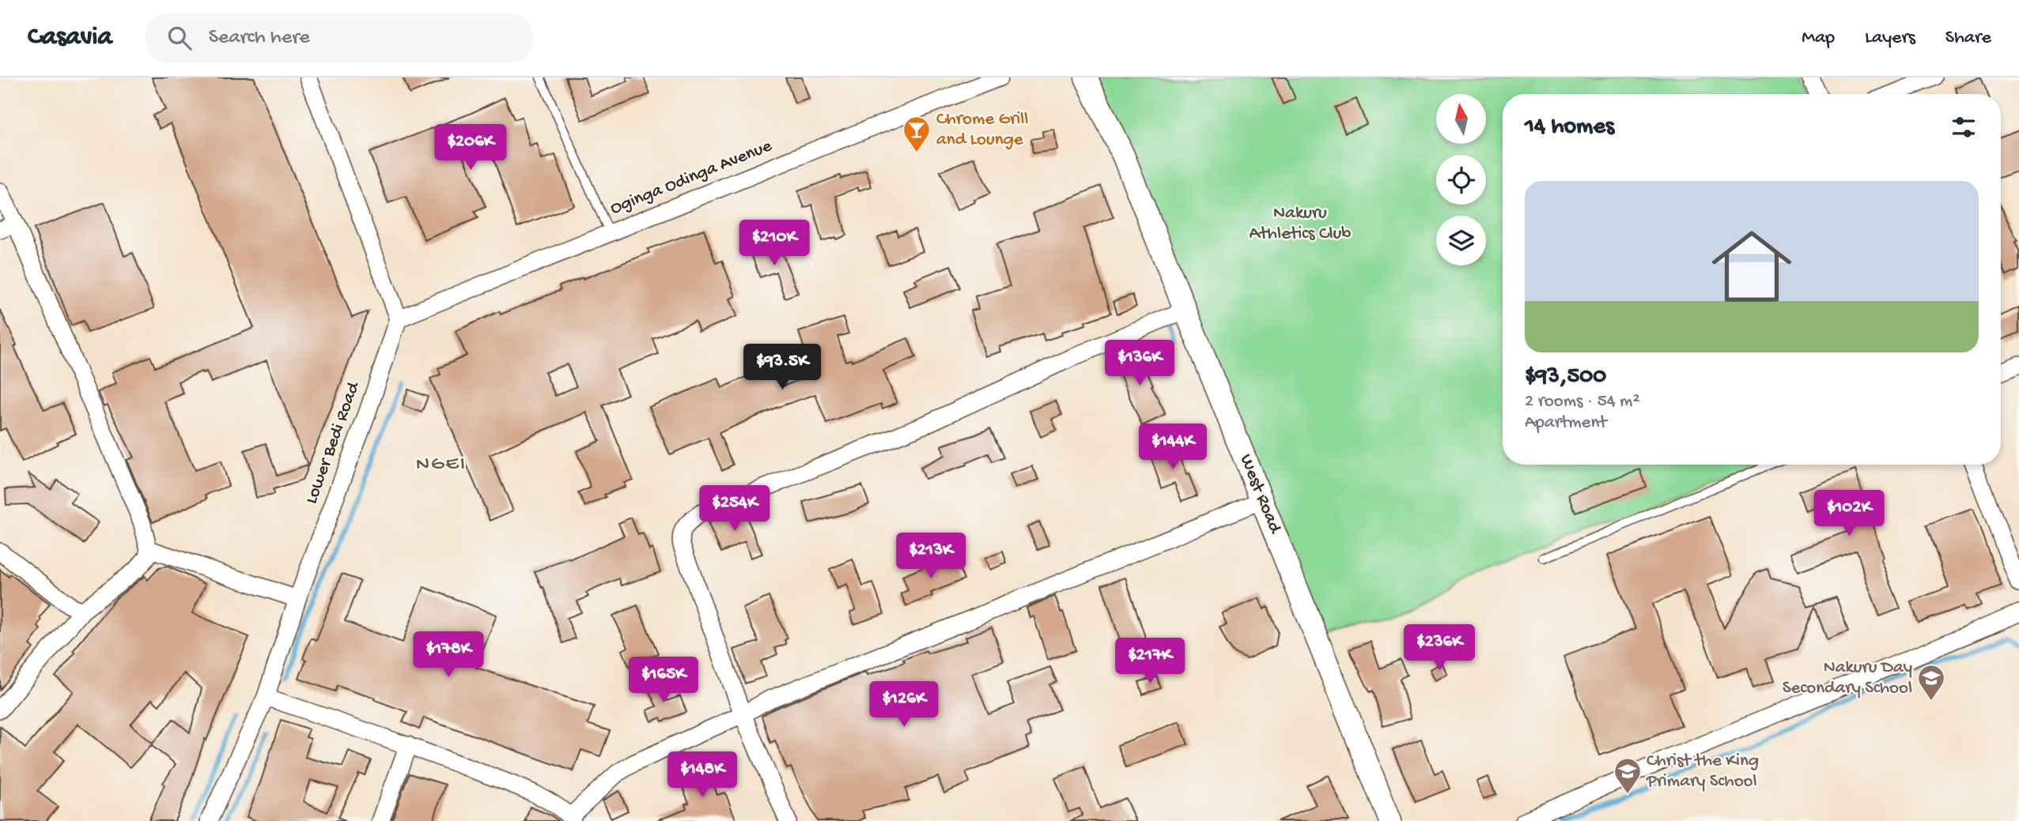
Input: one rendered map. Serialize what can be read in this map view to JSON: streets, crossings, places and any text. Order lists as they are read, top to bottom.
{
  "streets": {
    "street": ["Oginga Odinga Avenue", "Lower Bedi Road", "West Road"]
  },
  "crossings": [
    ["Oginga Odinga Avenue", "Lower Bedi Road"]
  ],
  "districts": ["NGEI"],
  "parks": ["Nakuru Athletics Club"],
  "places": {
    "bar": ["Chrome Grill and Lounge"],
    "school or university": ["Nakuru Day Secondary School", "Christ the King Primary School"]
  },
  "north": "top",
  "page": {
    "header": "Casavia",
    "search": "Search here",
    "nav": ["Map", "Layers", "Share"],
    "heading": "14 homes",
    "price": [
      "$206K",
      "$210K",
      "$136K",
      "$93.5K",
      "$144K",
      "$254K",
      "$102K",
      "$213K",
      "$236K",
      "$178K",
      "$217K",
      "$165K",
      "$126K",
      "$148K"
    ],
    "list": [
      {
        "name": "$93,500",
        "note": "2 rooms · 54 m² · Apartment"
      }
    ]
  }
}
